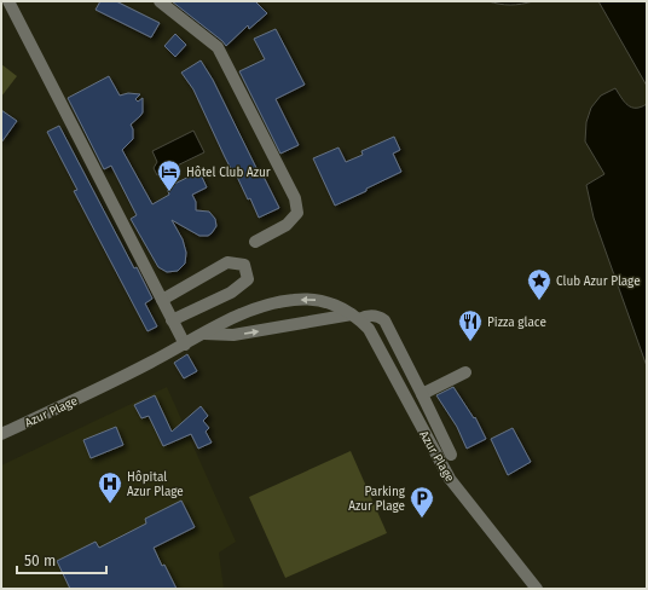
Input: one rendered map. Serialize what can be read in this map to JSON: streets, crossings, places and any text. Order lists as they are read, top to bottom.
{
  "streets": {
    "street": ["Azur Plage"]
  },
  "places": {
    "hotel": ["Hôtel Club Azur"],
    "place": ["Club Azur Plage"],
    "restaurant": ["Pizza glace"],
    "hospital": ["Hôpital Azur Plage"],
    "parking": ["Parking Azur Plage"]
  },
  "scale_bar": "50 m"
}
